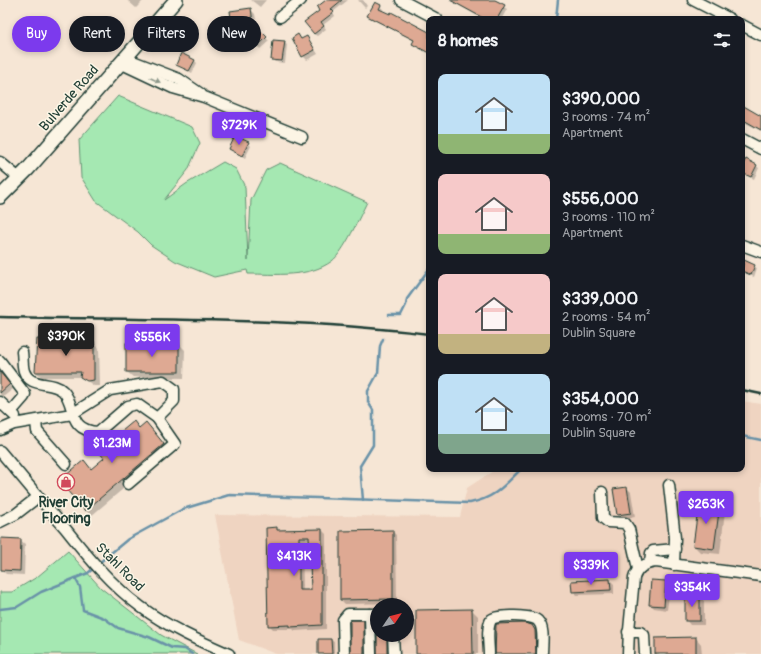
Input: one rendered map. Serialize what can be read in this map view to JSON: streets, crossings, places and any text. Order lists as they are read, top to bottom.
{
  "streets": {
    "main road": ["Bulverde Road"],
    "street": ["Stahl Road"]
  },
  "places": {
    "shop": ["River City Flooring"]
  },
  "north": "top right",
  "page": {
    "chip": [
      "Buy",
      "Rent",
      "Filters",
      "New"
    ],
    "heading": "8 homes",
    "list": [
      {
        "name": "$390,000",
        "note": "3 rooms · 74 m² · Apartment"
      },
      {
        "name": "$556,000",
        "note": "3 rooms · 110 m² · Apartment"
      },
      {
        "name": "$339,000",
        "note": "2 rooms · 54 m² · Dublin Square"
      },
      {
        "name": "$354,000",
        "note": "2 rooms · 70 m² · Dublin Square"
      }
    ],
    "price": [
      "$729K",
      "$390K",
      "$556K",
      "$1.23M",
      "$263K",
      "$413K",
      "$339K",
      "$354K"
    ]
  }
}
